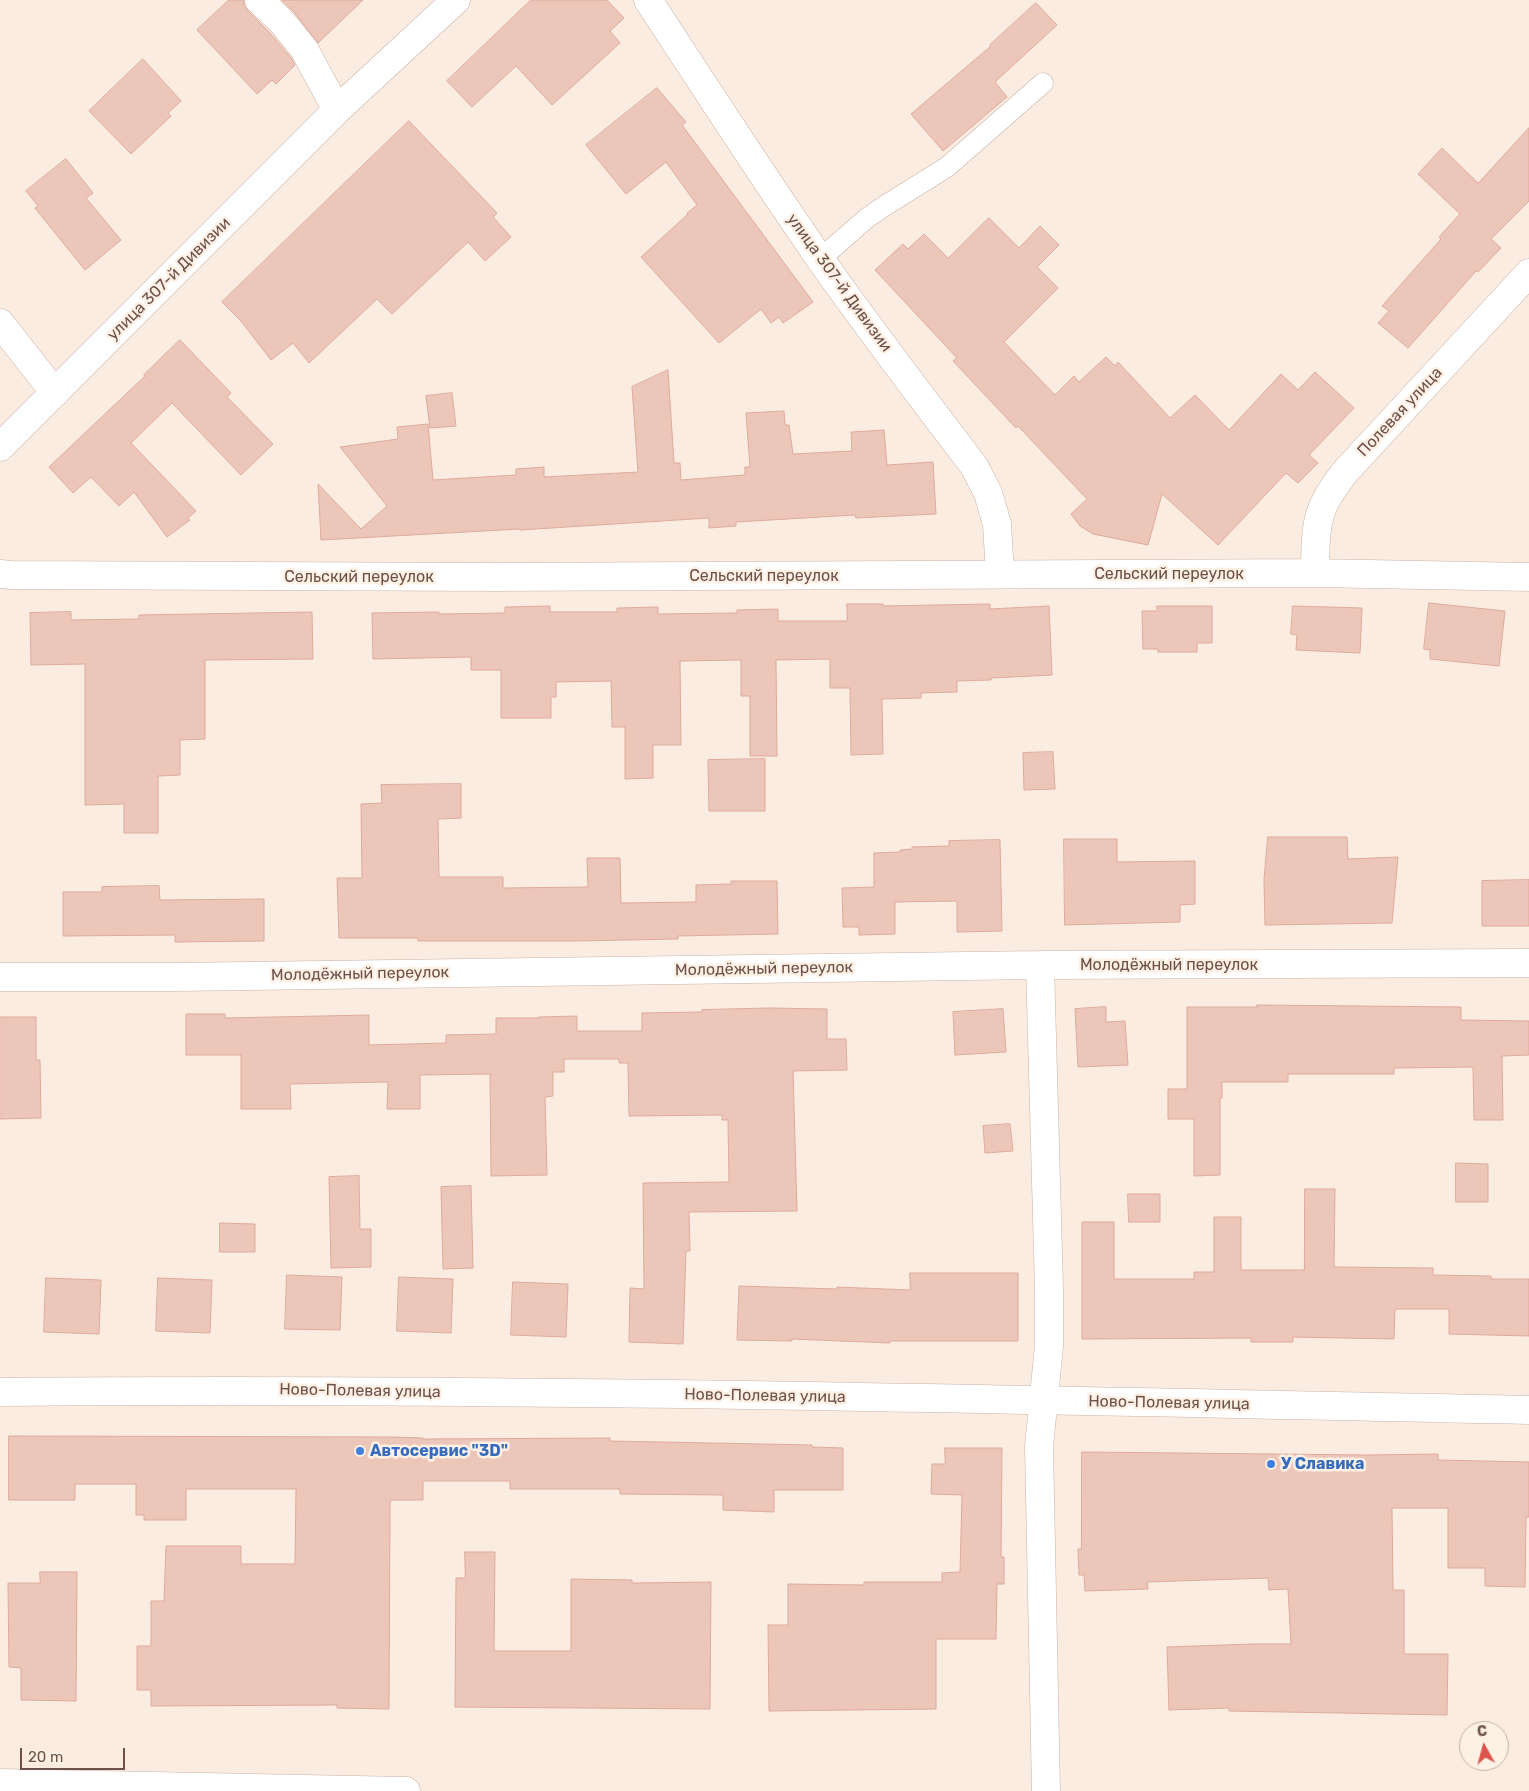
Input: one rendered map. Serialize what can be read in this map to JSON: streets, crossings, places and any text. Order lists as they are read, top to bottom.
{
  "streets": {
    "street": [
      "улица 307-й Дивизии",
      "Полевая улица",
      "Сельский переулок",
      "Молодёжный переулок",
      "Ново-Полевая улица"
    ]
  },
  "crossings": [
    ["улица 307-й Дивизии", "Сельский переулок"],
    ["Полевая улица", "Сельский переулок"]
  ],
  "places": ["Автосервис \"3D\"", "У Славика"],
  "scale_bar": "20 m",
  "north": "top"
}
